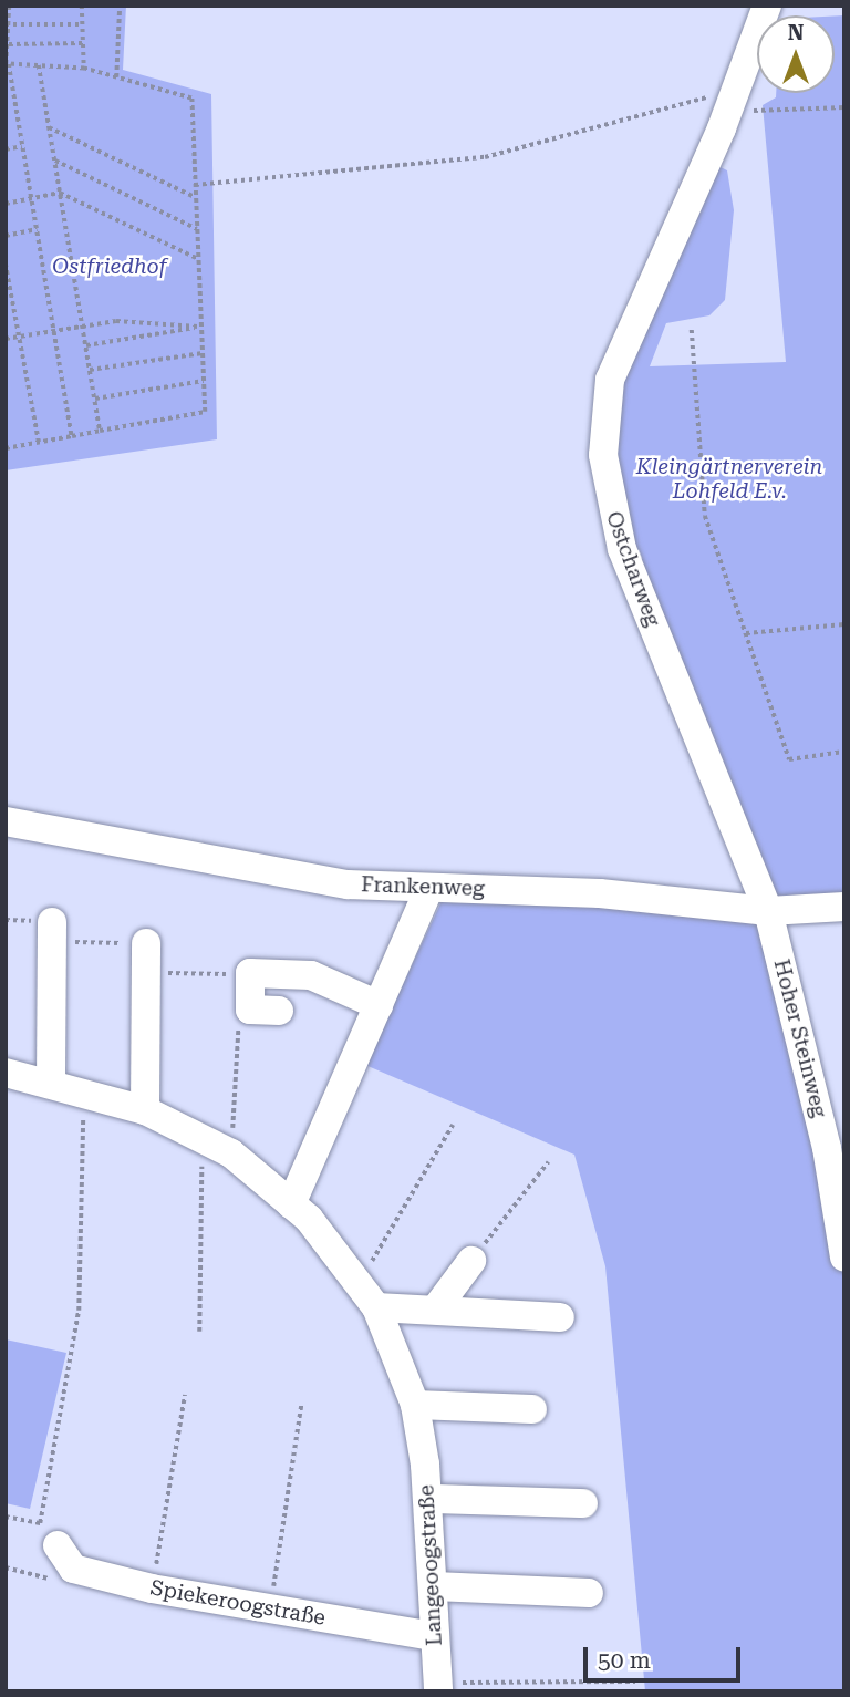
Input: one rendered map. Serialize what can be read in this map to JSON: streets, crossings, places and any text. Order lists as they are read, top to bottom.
{
  "streets": {
    "street": [
      "Ostcharweg",
      "Frankenweg",
      "Hoher Steinweg",
      "Langeoogstraße",
      "Spiekeroogstraße"
    ]
  },
  "crossings": [
    ["Ostcharweg", "Frankenweg"],
    ["Ostcharweg", "Hoher Steinweg"],
    ["Frankenweg", "Hoher Steinweg"],
    ["Langeoogstraße", "Spiekeroogstraße"]
  ],
  "parks": ["Ostfriedhof", "Kleingärtnerverein Lohfeld E.v."],
  "scale_bar": "50 m",
  "north": "top"
}
